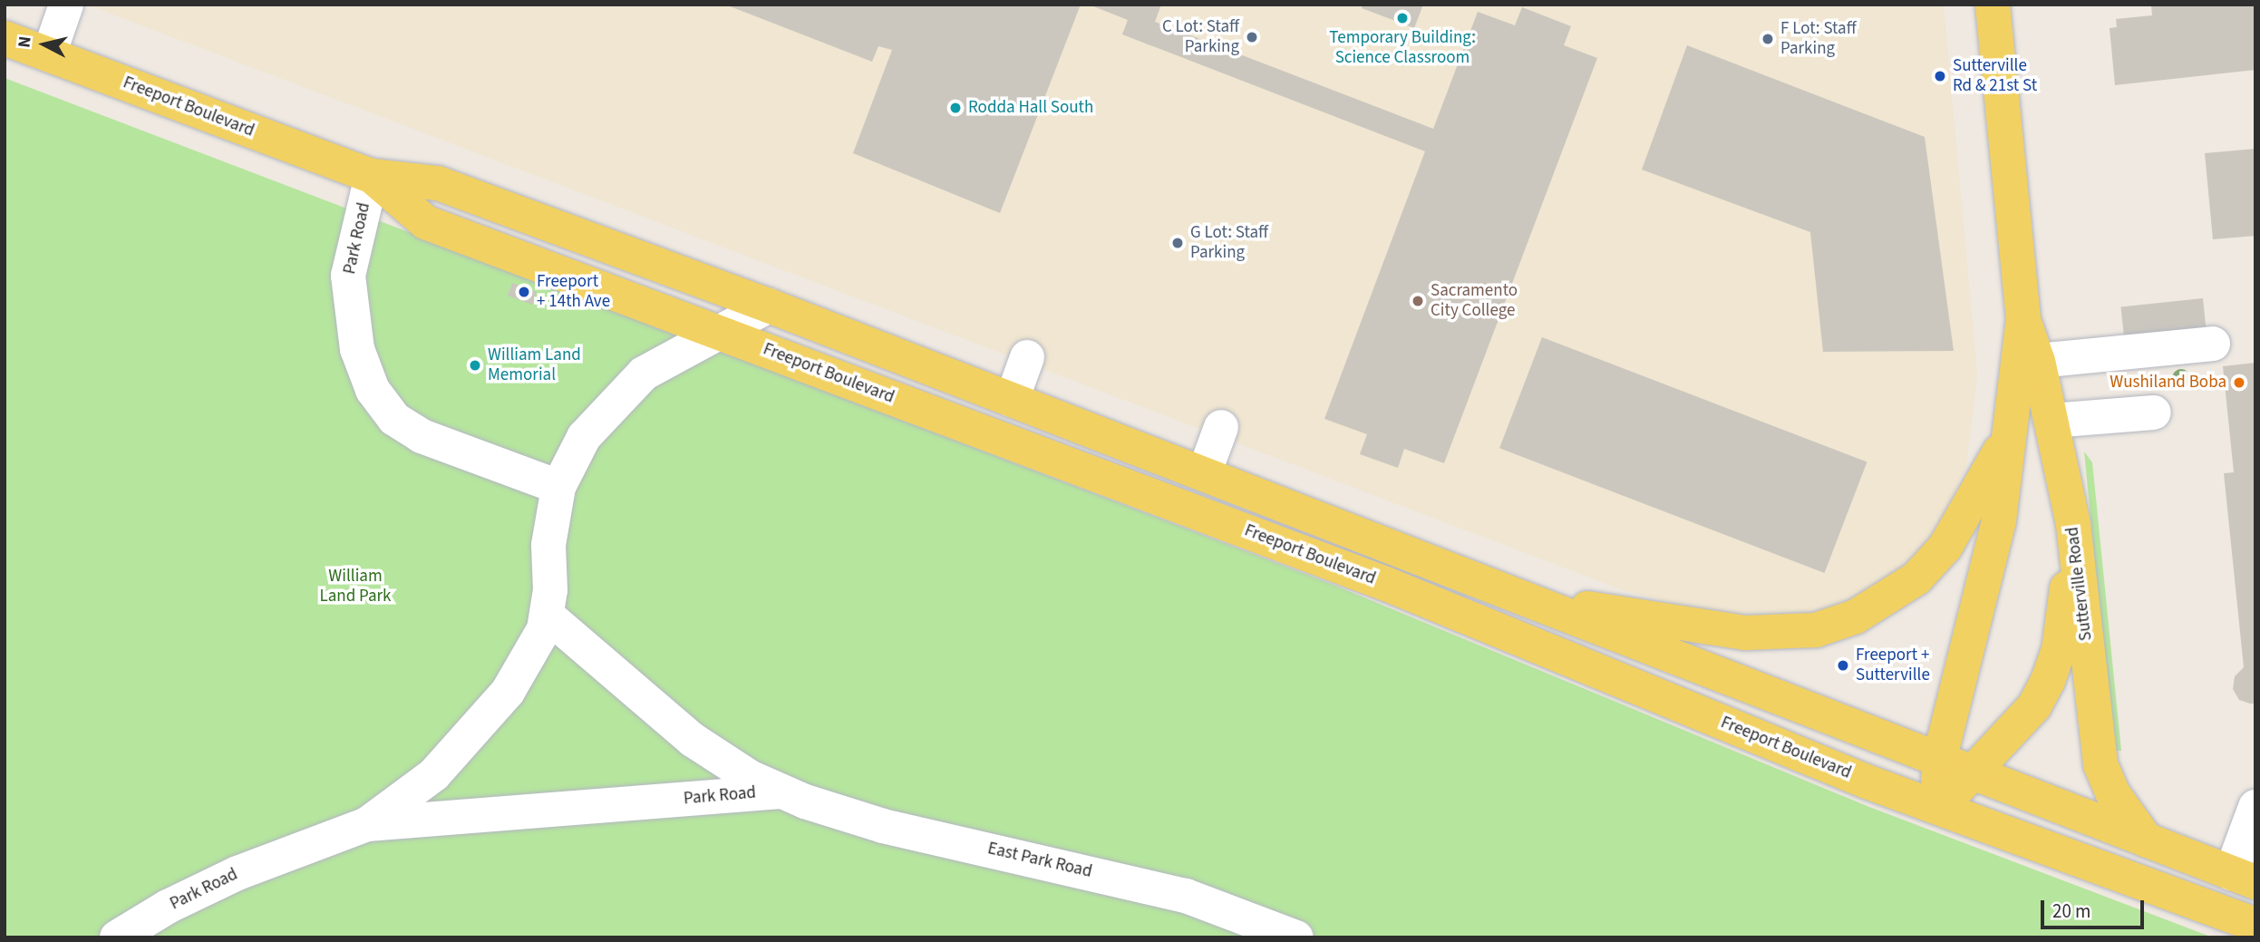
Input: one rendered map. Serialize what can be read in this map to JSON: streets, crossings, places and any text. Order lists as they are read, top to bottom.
{
  "streets": {
    "main road": ["Freeport Boulevard", "Sutterville Road"],
    "street": ["Park Road", "East Park Road"]
  },
  "crossings": [
    ["Freeport Boulevard", "Park Road"],
    ["Freeport Boulevard", "Sutterville Road"],
    ["Park Road", "East Park Road"]
  ],
  "parks": ["William Land Park"],
  "places": [
    "Temporary Building: Science Classroom",
    "C Lot: Staff Parking",
    "F Lot: Staff Parking",
    "Sutterville Rd & 21st St",
    "Rodda Hall South",
    "G Lot: Staff Parking",
    "Freeport + 14th Ave",
    "Sacramento City College",
    "William Land Memorial",
    "Wushiland Boba",
    "Freeport + Sutterville"
  ],
  "scale_bar": "20 m",
  "north": "left"
}
